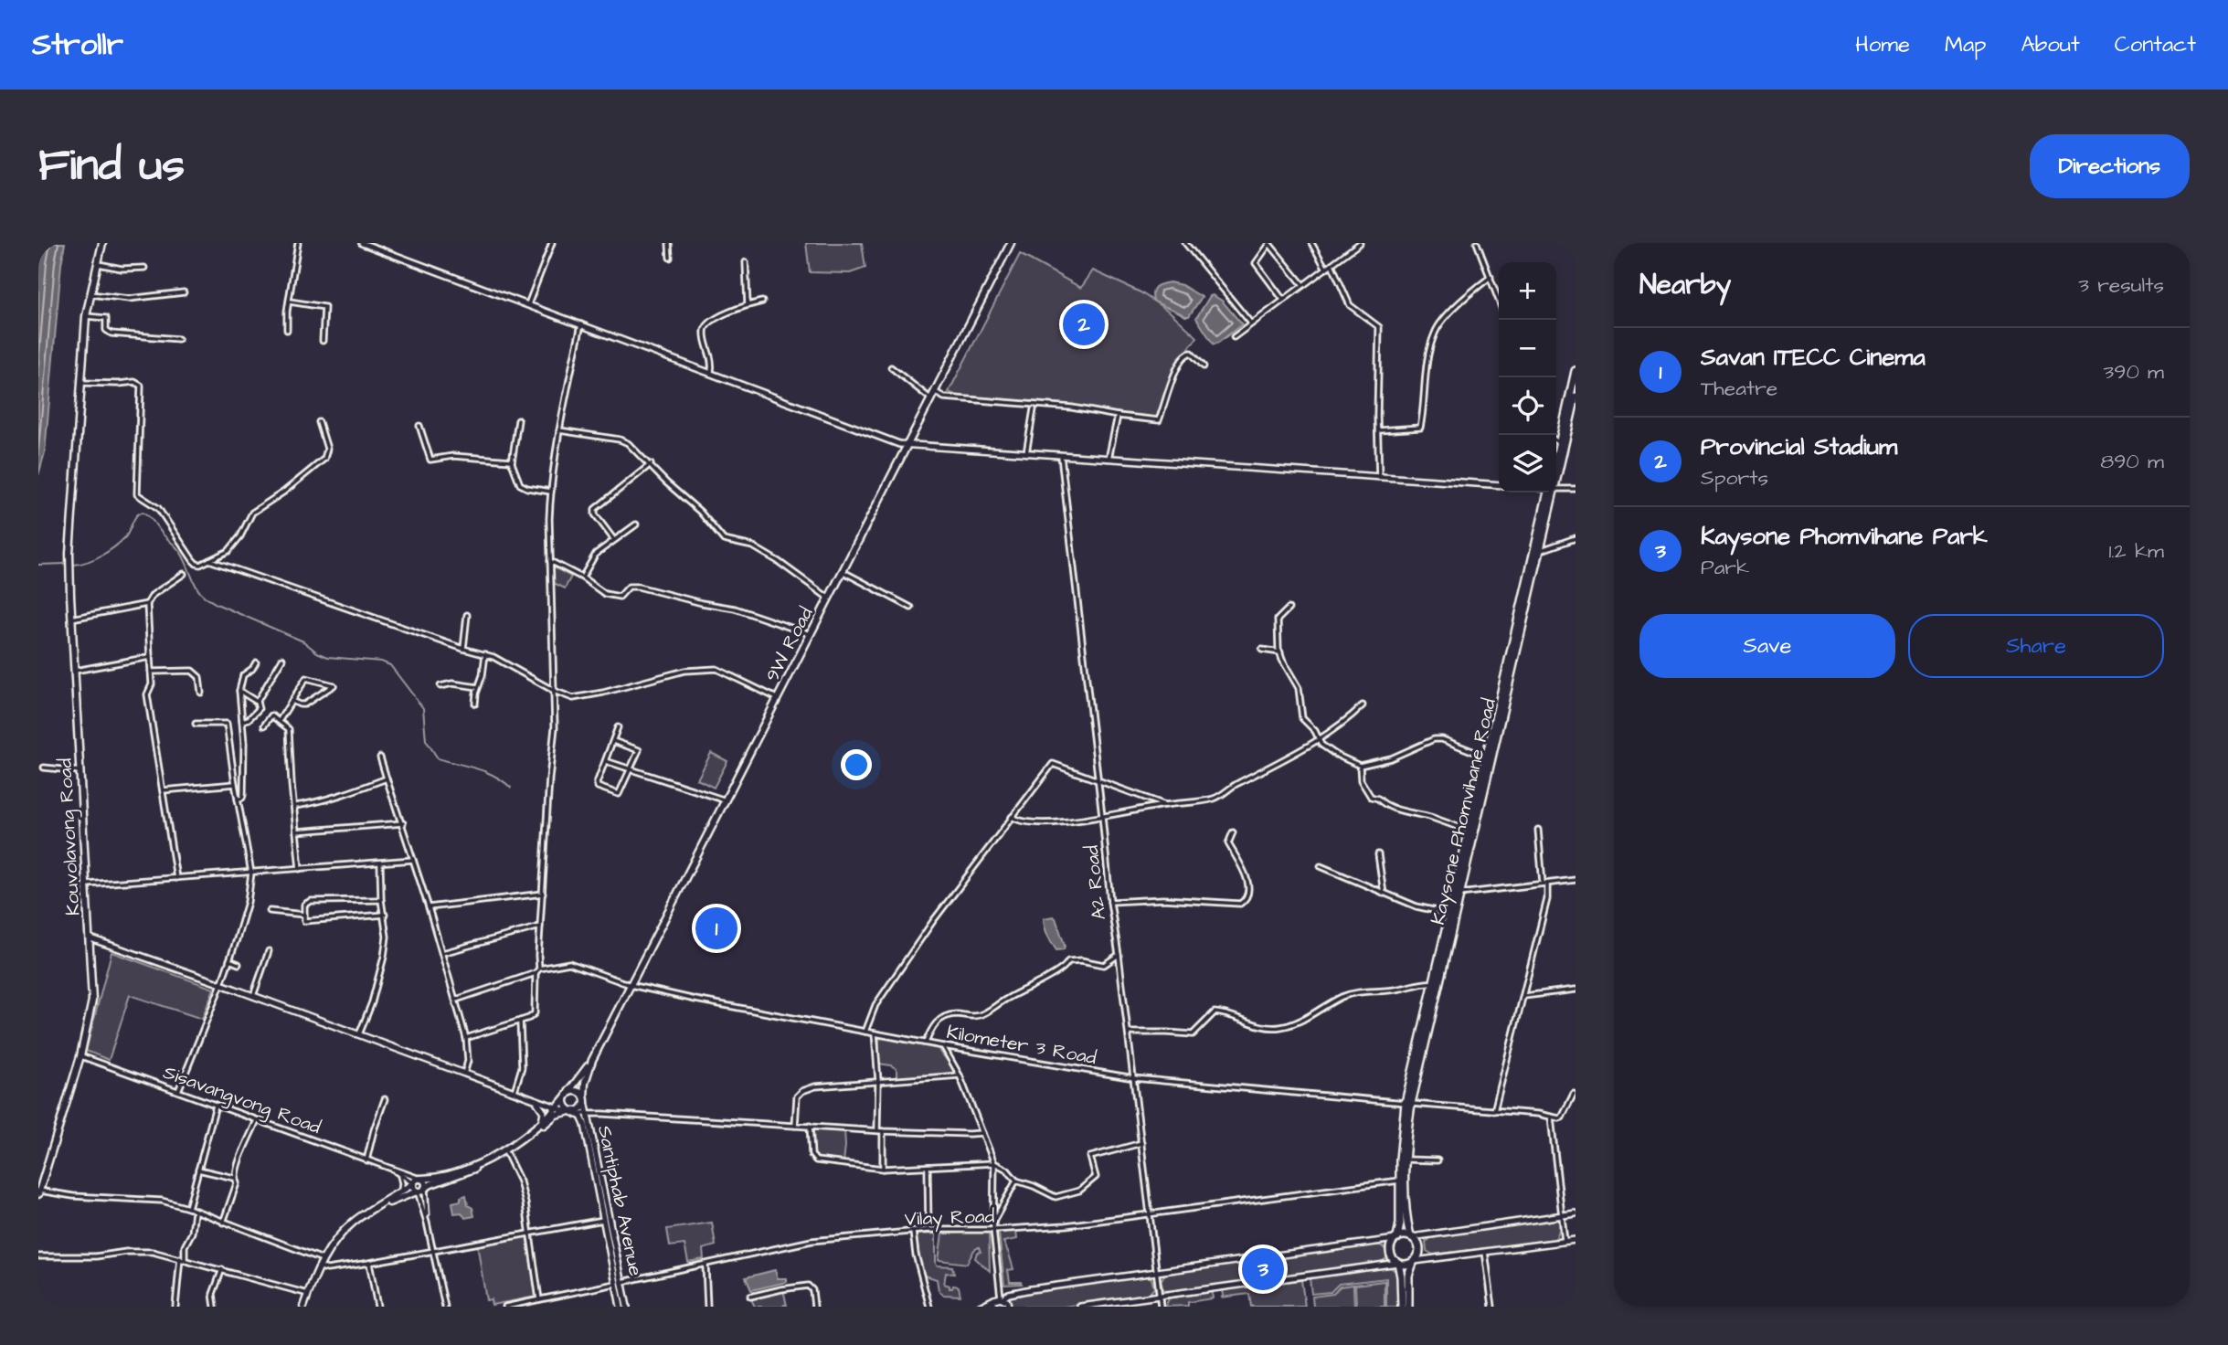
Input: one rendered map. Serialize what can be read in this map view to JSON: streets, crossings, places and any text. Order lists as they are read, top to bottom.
{
  "streets": {
    "highway": ["Kaysone Phomvihane Road"],
    "main road": ["9W Road", "Kouvolavong Road"],
    "street": [
      "A2 Road",
      "Kilometer 3 Road",
      "Sisavangvong Road",
      "Santiphab Avenue",
      "Vilay Road"
    ]
  },
  "crossings": [
    ["9W Road", "Kilometer 3 Road"],
    ["9W Road", "Sisavangvong Road"],
    ["9W Road", "Santiphab Avenue"],
    ["Kaysone Phomvihane Road", "Kilometer 3 Road"],
    ["Kaysone Phomvihane Road", "Vilay Road"],
    ["Kouvolavong Road", "Sisavangvong Road"],
    ["A2 Road", "Kilometer 3 Road"],
    ["A2 Road", "Vilay Road"],
    ["Santiphab Avenue", "Vilay Road"]
  ],
  "page": {
    "header": "Strollr",
    "nav": [
      "Home",
      "Map",
      "About",
      "Contact"
    ],
    "buttons": [
      "Directions",
      ["Save", "Share"]
    ],
    "title": "Find us",
    "heading": ["Nearby", "3 results"],
    "map_buttons": ["+", "−"],
    "pins": ["2", "1", "3"],
    "list": [
      {
        "mark": "1",
        "name": "Savan ITECC Cinema",
        "note": "Theatre",
        "value": "390 m"
      },
      {
        "mark": "2",
        "name": "Provincial Stadium",
        "note": "Sports",
        "value": "890 m"
      },
      {
        "mark": "3",
        "name": "Kaysone Phomvihane Park",
        "note": "Park",
        "value": "1.2 km"
      }
    ]
  }
}
